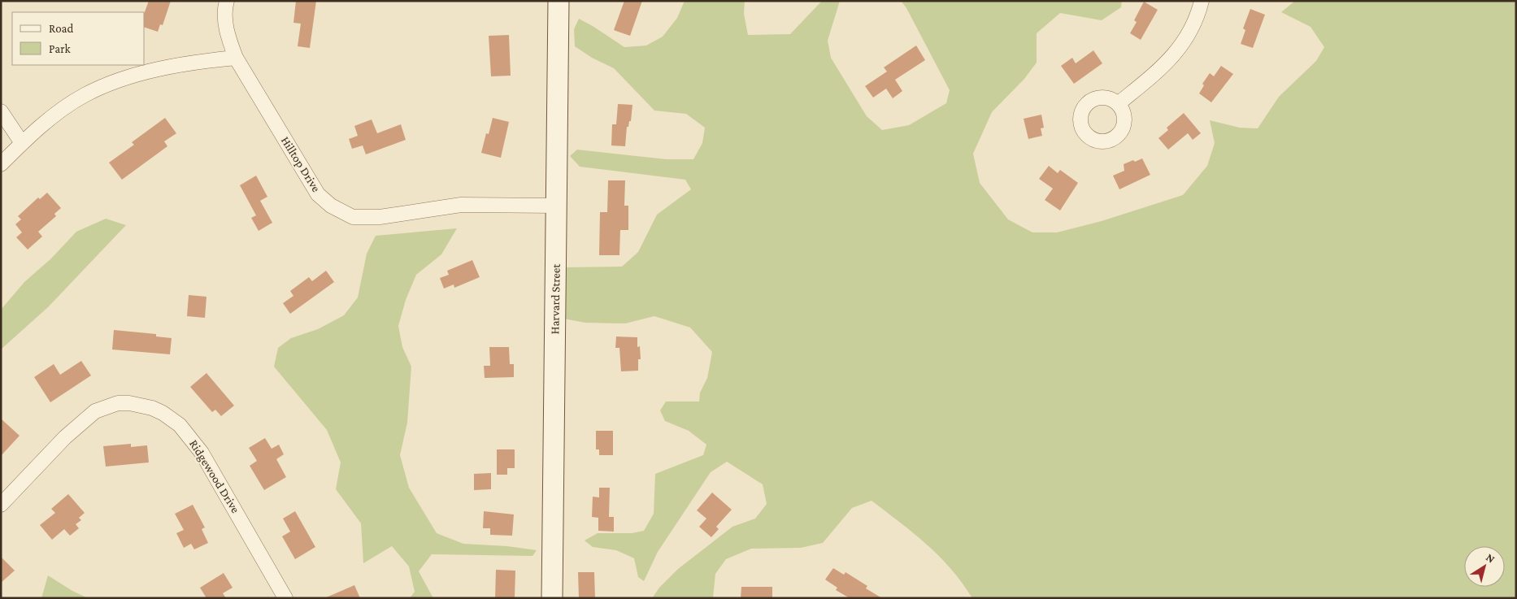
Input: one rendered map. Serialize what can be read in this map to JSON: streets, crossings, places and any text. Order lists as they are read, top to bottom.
{
  "streets": {
    "main road": ["Harvard Street"],
    "street": ["Hilltop Drive", "Ridgewood Drive"]
  },
  "crossings": [
    ["Hilltop Drive", "Harvard Street"]
  ],
  "legend": ["Road", "Park"],
  "north": "top right"
}
